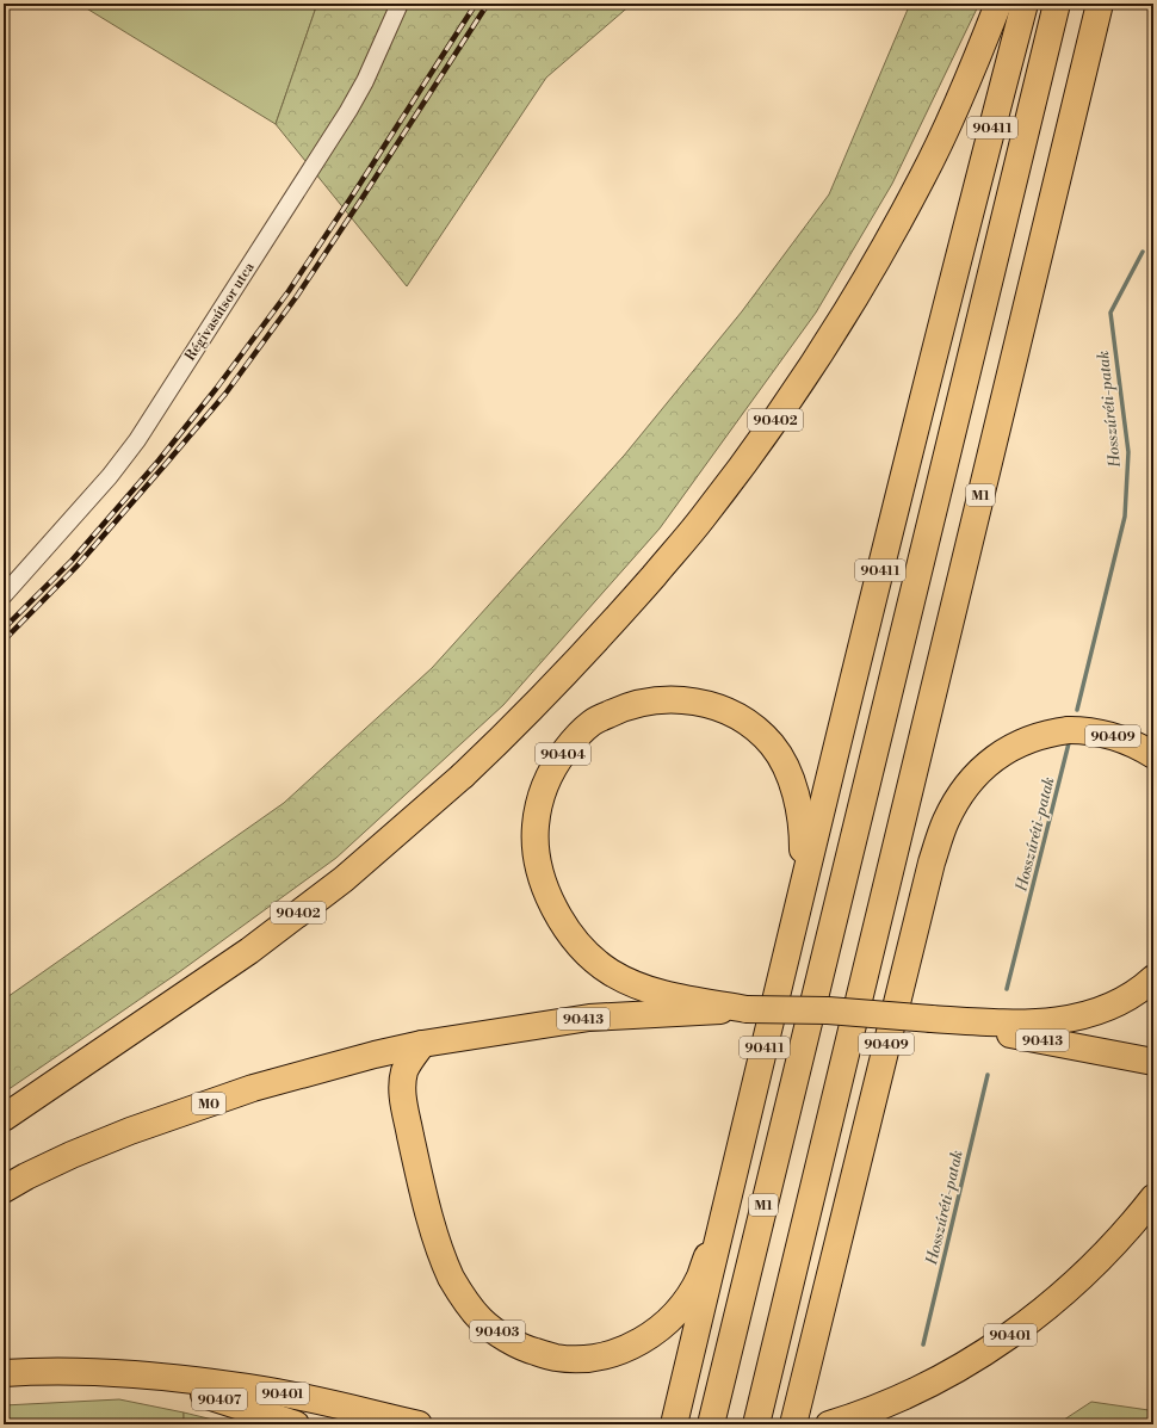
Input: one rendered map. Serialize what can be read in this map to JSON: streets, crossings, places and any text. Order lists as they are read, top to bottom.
{
  "streets": {
    "highway": [
      "90411",
      "90402",
      "M1",
      "90409",
      "90404",
      "90413",
      "M0",
      "90403",
      "90401",
      "90407"
    ],
    "street": ["Régivasútsor utca"]
  },
  "crossings": [
    ["90411", "90404"],
    ["90411", "90403"],
    ["90404", "90413"],
    ["90413", "M0"],
    ["90413", "90403"],
    ["M0", "90403"],
    ["90401", "90407"]
  ],
  "water": ["Hosszúréti-patak"]
}
